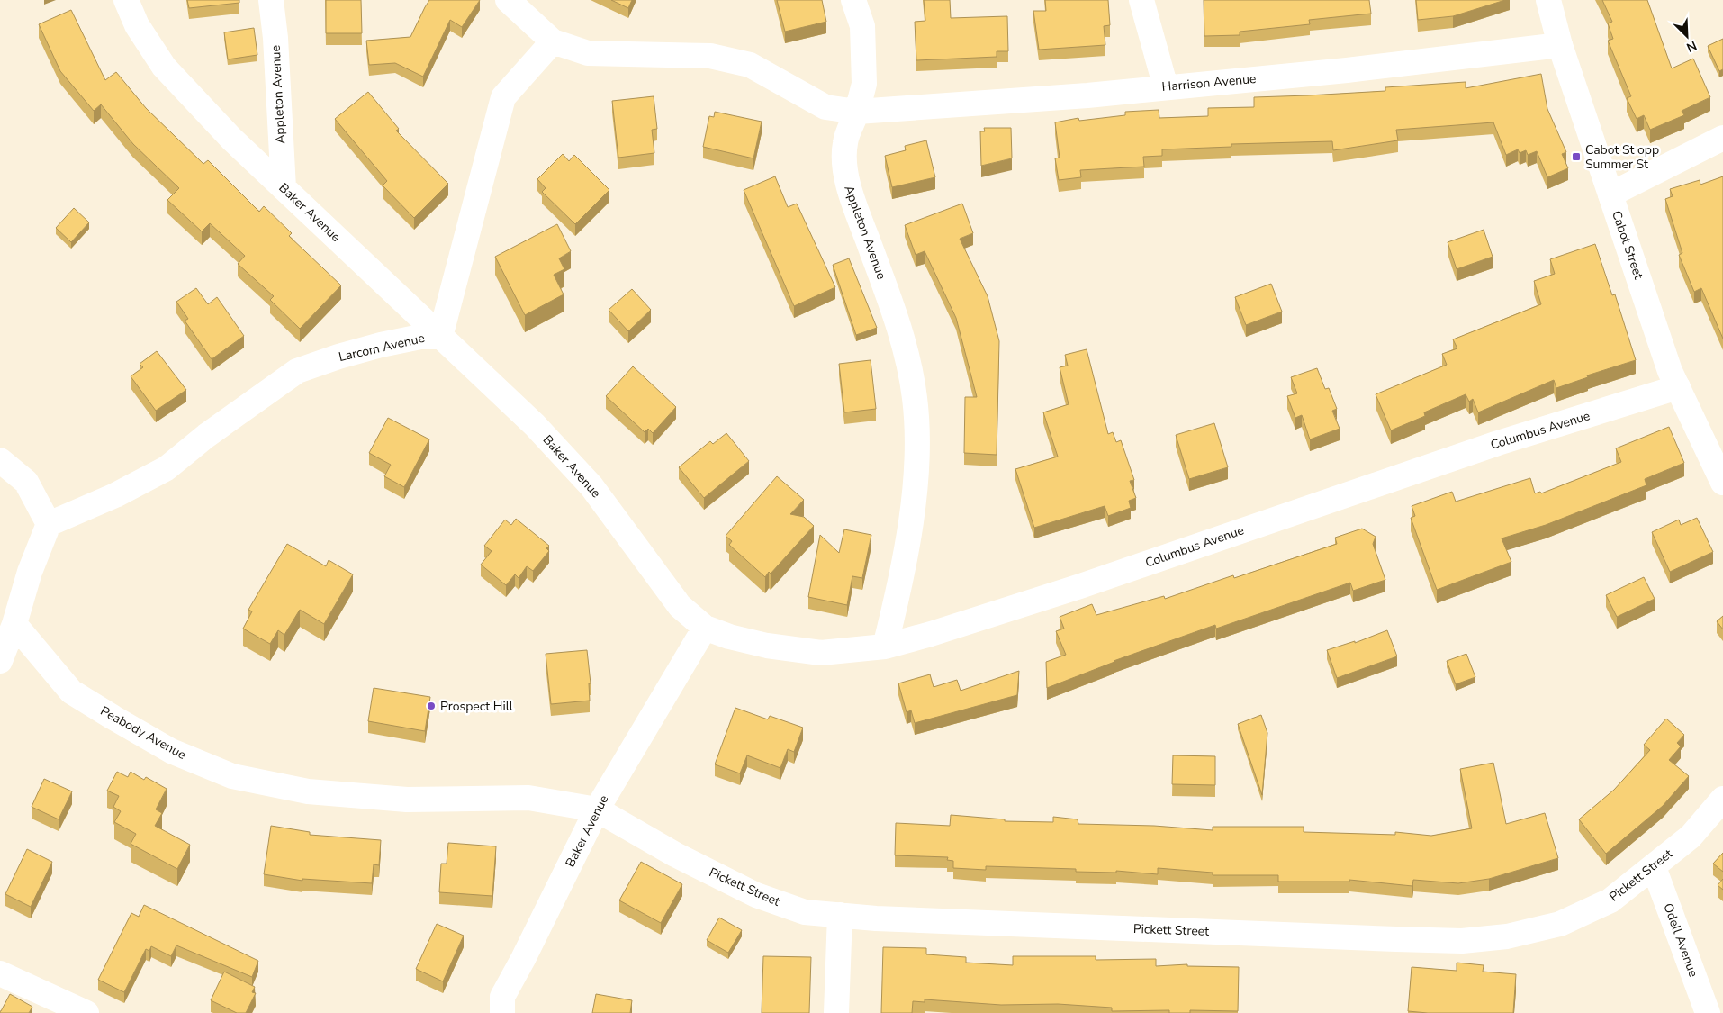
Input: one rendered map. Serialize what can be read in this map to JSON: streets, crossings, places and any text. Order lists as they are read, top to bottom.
{
  "streets": {
    "street": [
      "Harrison Avenue",
      "Appleton Avenue",
      "Baker Avenue",
      "Cabot Street",
      "Larcom Avenue",
      "Columbus Avenue",
      "Peabody Avenue",
      "Pickett Street",
      "Odell Avenue"
    ]
  },
  "crossings": [
    ["Harrison Avenue", "Appleton Avenue"],
    ["Harrison Avenue", "Cabot Street"],
    ["Appleton Avenue", "Baker Avenue"],
    ["Appleton Avenue", "Columbus Avenue"],
    ["Baker Avenue", "Larcom Avenue"],
    ["Baker Avenue", "Columbus Avenue"],
    ["Baker Avenue", "Peabody Avenue"],
    ["Baker Avenue", "Pickett Street"],
    ["Cabot Street", "Columbus Avenue"],
    ["Peabody Avenue", "Pickett Street"],
    ["Pickett Street", "Odell Avenue"]
  ],
  "places": {
    "transit": ["Cabot St opp Summer St"],
    "other": ["Prospect Hill"]
  },
  "north": "bottom right"
}
